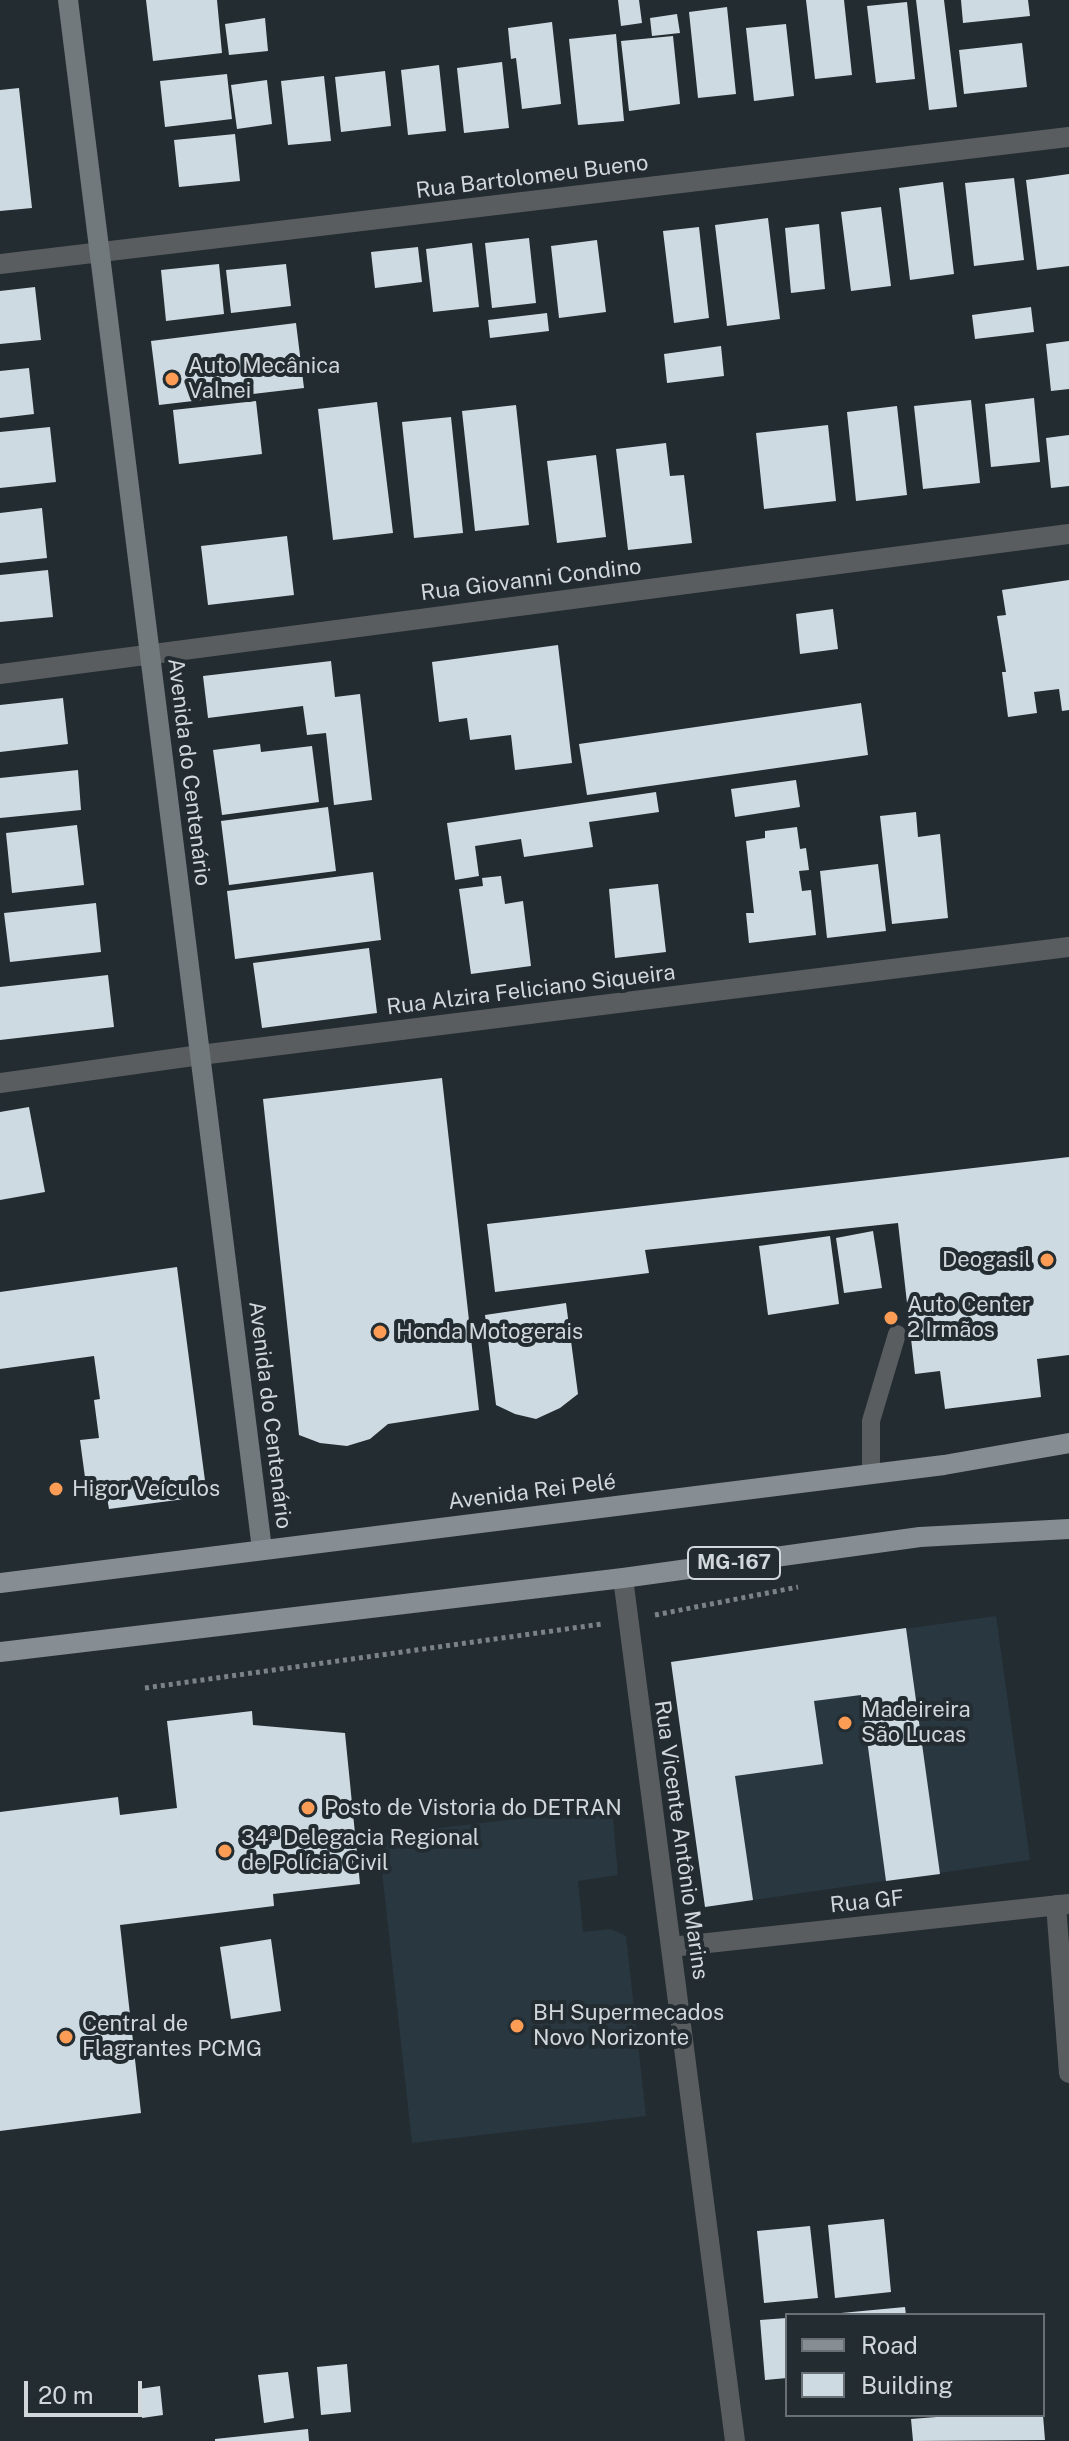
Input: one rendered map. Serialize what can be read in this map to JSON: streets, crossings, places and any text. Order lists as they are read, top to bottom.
{
  "streets": {
    "main road": ["Avenida Rei Pelé", "MG-167"],
    "street": [
      "Rua Bartolomeu Bueno",
      "Rua Giovanni Condino",
      "Avenida do Centenário",
      "Rua Alzira Feliciano Siqueira",
      "Rua Vicente Antônio Marins",
      "Rua GF"
    ]
  },
  "crossings": [
    ["Rua Bartolomeu Bueno", "Avenida do Centenário"],
    ["Rua Giovanni Condino", "Avenida do Centenário"],
    ["Avenida do Centenário", "Rua Alzira Feliciano Siqueira"],
    ["Avenida do Centenário", "Avenida Rei Pelé"],
    ["MG-167", "Rua Vicente Antônio Marins"],
    ["Rua Vicente Antônio Marins", "Rua GF"]
  ],
  "places": [
    "Auto Mecânica Valnei",
    "Deogasil",
    "Auto Center 2 Irmãos",
    "Honda Motogerais",
    "Higor Veículos",
    "Madeireira São Lucas",
    "Posto de Vistoria do DETRAN",
    "34ª Delegacia Regional de Polícia Civil",
    "BH Supermecados Novo Norizonte",
    "Central de Flagrantes PCMG"
  ],
  "legend": ["Road", "Building"],
  "scale_bar": "20 m"
}
